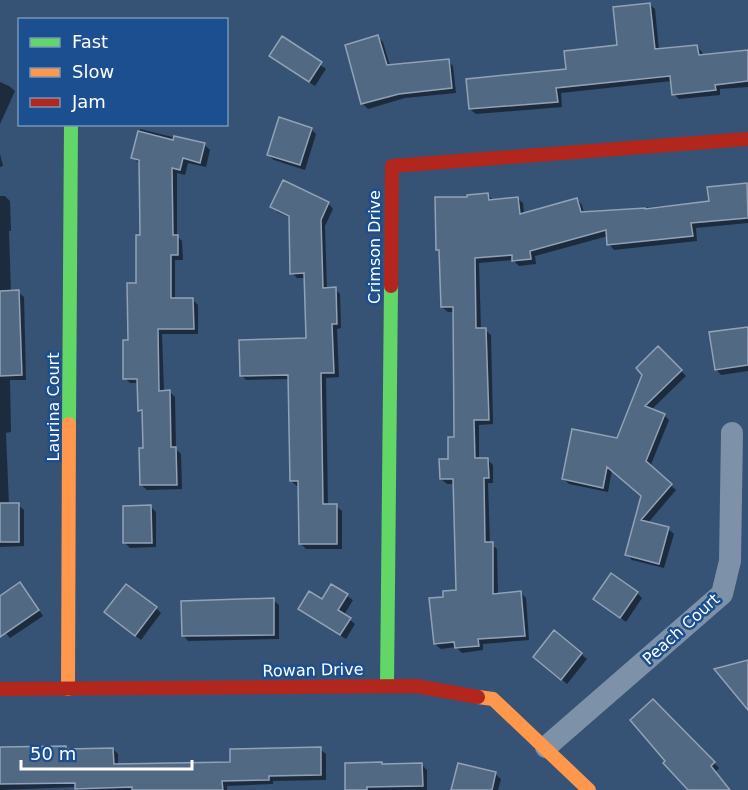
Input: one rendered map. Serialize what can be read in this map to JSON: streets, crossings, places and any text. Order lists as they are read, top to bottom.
{
  "streets": {
    "street": [
      "Crimson Drive",
      "Laurina Court",
      "Peach Court",
      "Rowan Drive"
    ]
  },
  "crossings": [
    ["Crimson Drive", "Rowan Drive"],
    ["Laurina Court", "Rowan Drive"],
    ["Peach Court", "Rowan Drive"]
  ],
  "legend": ["Fast", "Slow", "Jam"],
  "scale_bar": "50 m"
}
